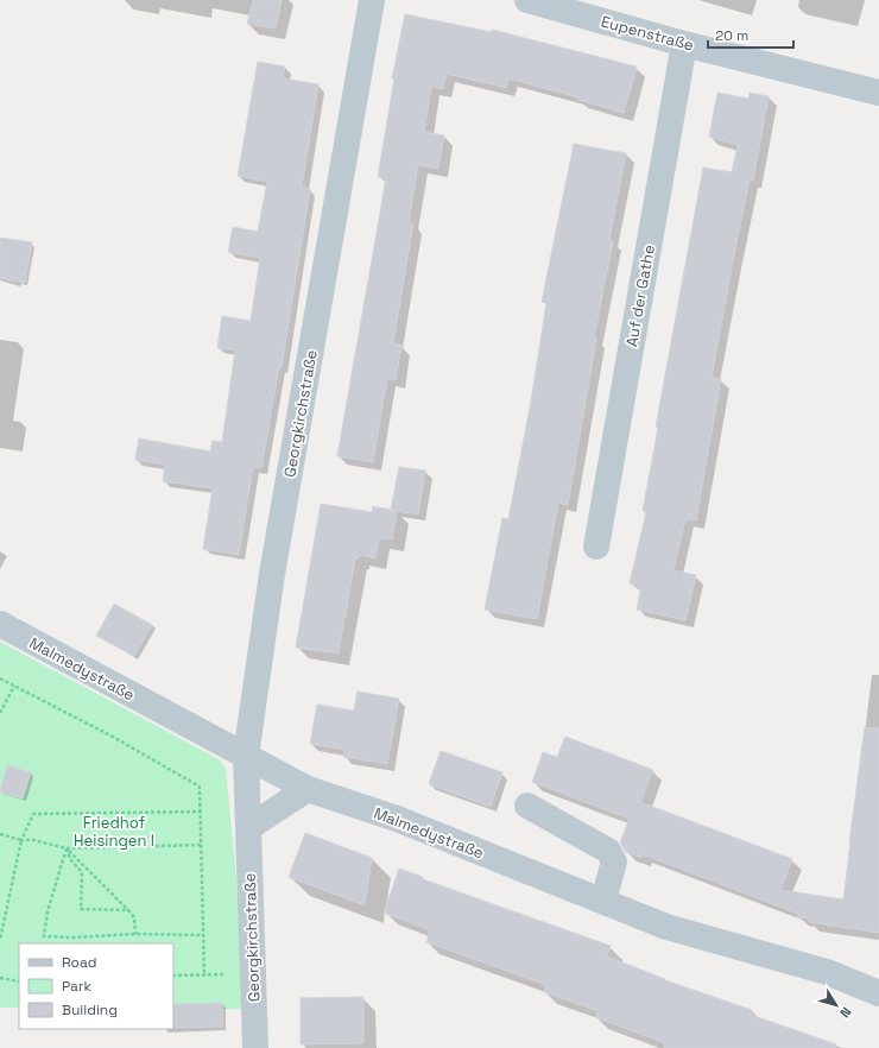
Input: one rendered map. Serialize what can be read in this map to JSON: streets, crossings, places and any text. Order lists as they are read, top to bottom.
{
  "streets": {
    "street": [
      "Eupenstraße",
      "Auf der Gathe",
      "Georgkirchstraße",
      "Malmedystraße"
    ]
  },
  "crossings": [
    ["Eupenstraße", "Auf der Gathe"],
    ["Georgkirchstraße", "Malmedystraße"]
  ],
  "parks": ["Friedhof Heisingen I"],
  "legend": ["Road", "Park", "Building"],
  "scale_bar": "20 m",
  "north": "bottom right"
}
